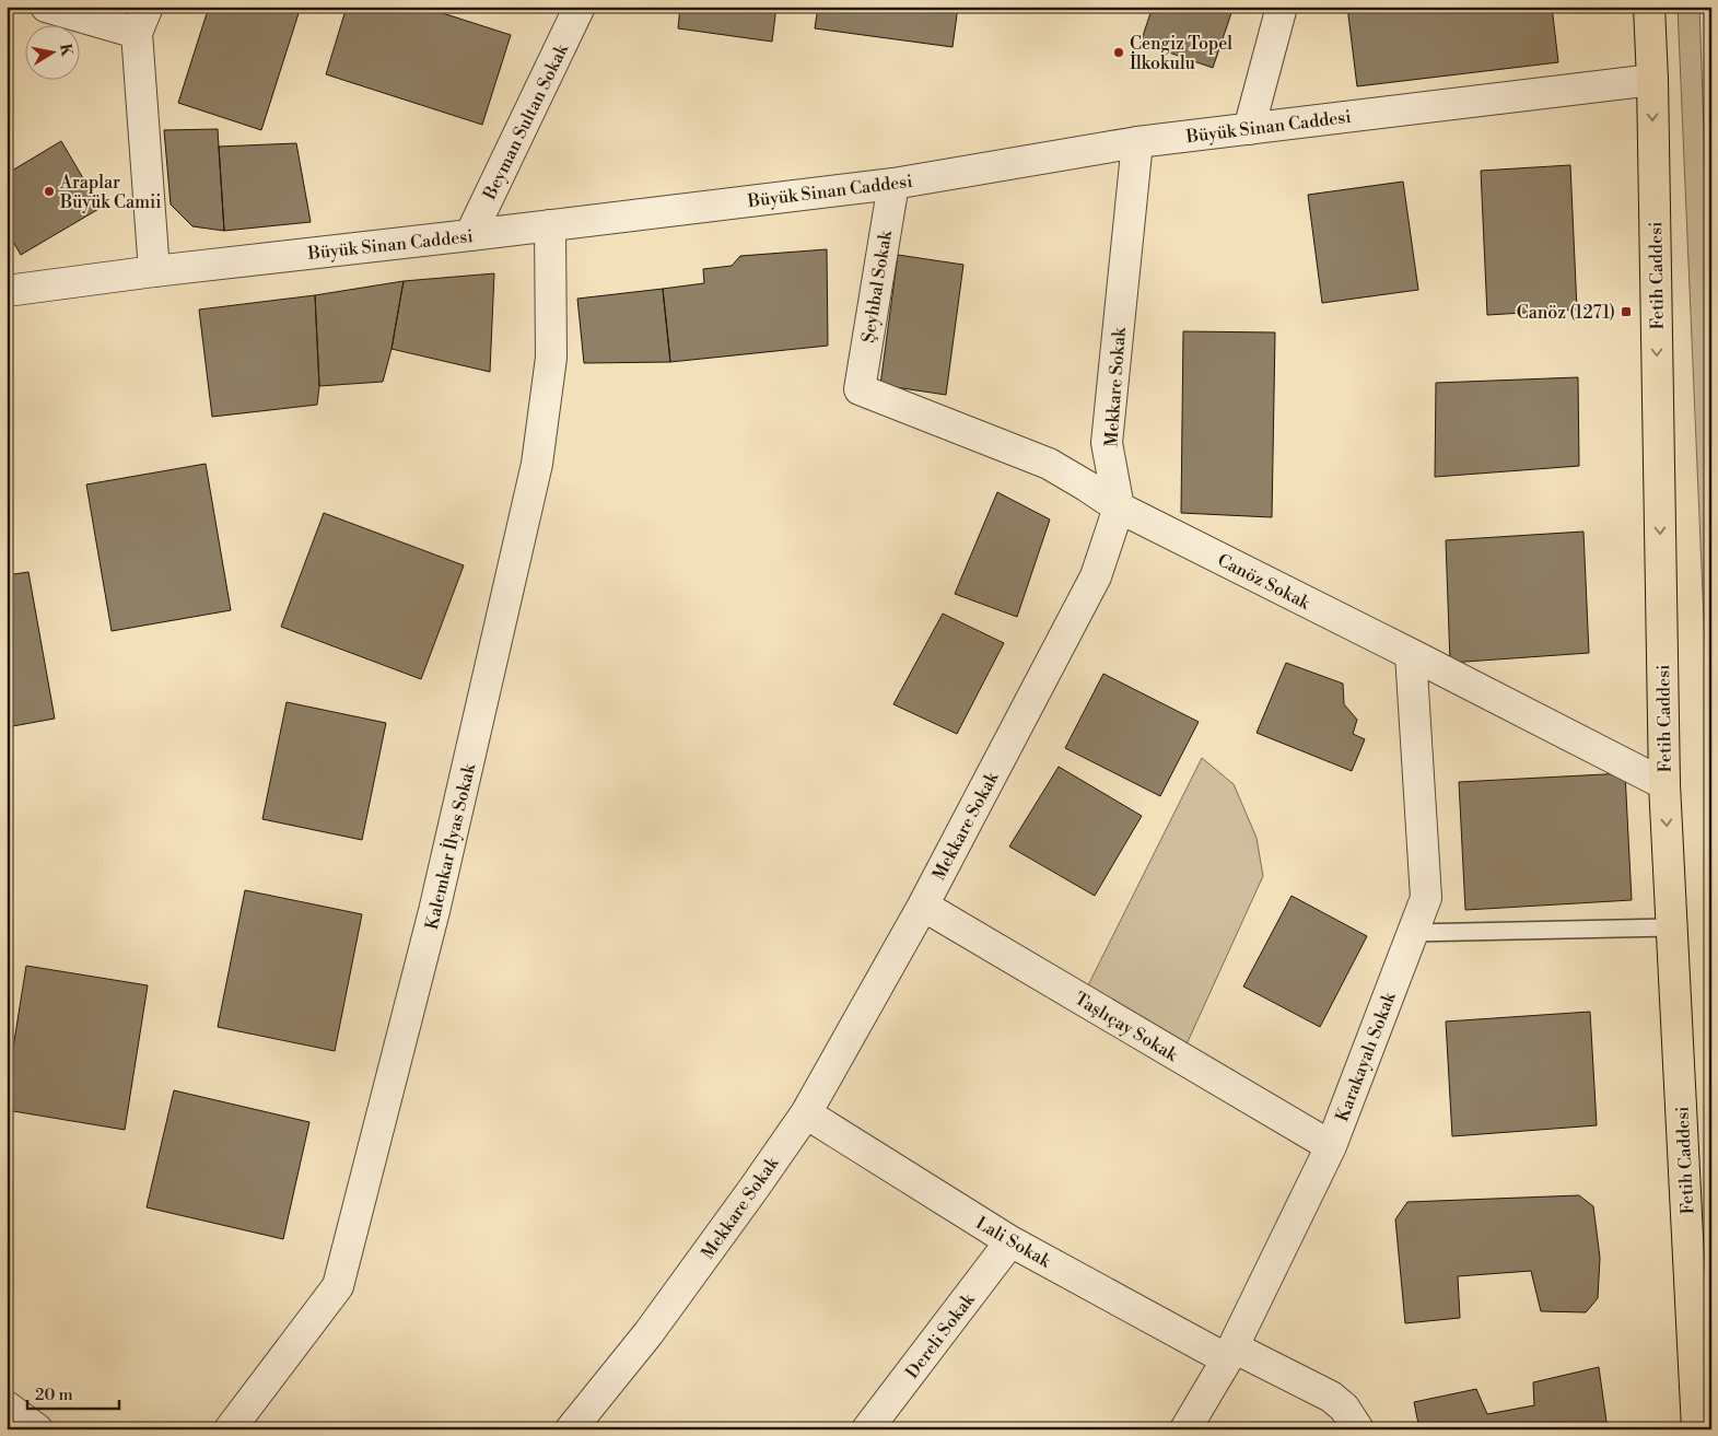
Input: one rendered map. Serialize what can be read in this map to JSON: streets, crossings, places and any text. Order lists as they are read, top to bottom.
{
  "streets": {
    "main road": ["Fetih Caddesi"],
    "street": [
      "Beyman Sultan Sokak",
      "Büyük Sinan Caddesi",
      "Şeyhbal Sokak",
      "Mekkare Sokak",
      "Canöz Sokak",
      "Kalemkar İlyas Sokak",
      "Taşlıçay Sokak",
      "Karakayalı Sokak",
      "Lali Sokak",
      "Dereli Sokak"
    ]
  },
  "crossings": [
    ["Beyman Sultan Sokak", "Büyük Sinan Caddesi"],
    ["Büyük Sinan Caddesi", "Fetih Caddesi"],
    ["Büyük Sinan Caddesi", "Şeyhbal Sokak"],
    ["Büyük Sinan Caddesi", "Mekkare Sokak"],
    ["Büyük Sinan Caddesi", "Kalemkar İlyas Sokak"],
    ["Fetih Caddesi", "Canöz Sokak"],
    ["Şeyhbal Sokak", "Canöz Sokak"],
    ["Mekkare Sokak", "Canöz Sokak"],
    ["Mekkare Sokak", "Taşlıçay Sokak"],
    ["Mekkare Sokak", "Lali Sokak"],
    ["Canöz Sokak", "Karakayalı Sokak"],
    ["Taşlıçay Sokak", "Karakayalı Sokak"],
    ["Karakayalı Sokak", "Lali Sokak"],
    ["Lali Sokak", "Dereli Sokak"]
  ],
  "one_way": ["Fetih Caddesi"],
  "places": {
    "other": ["Cengiz Topel İlkokulu", "Araplar Büyük Camii"],
    "transit": ["Canöz (1271)"]
  },
  "scale_bar": "20 m",
  "north": "right"
}
